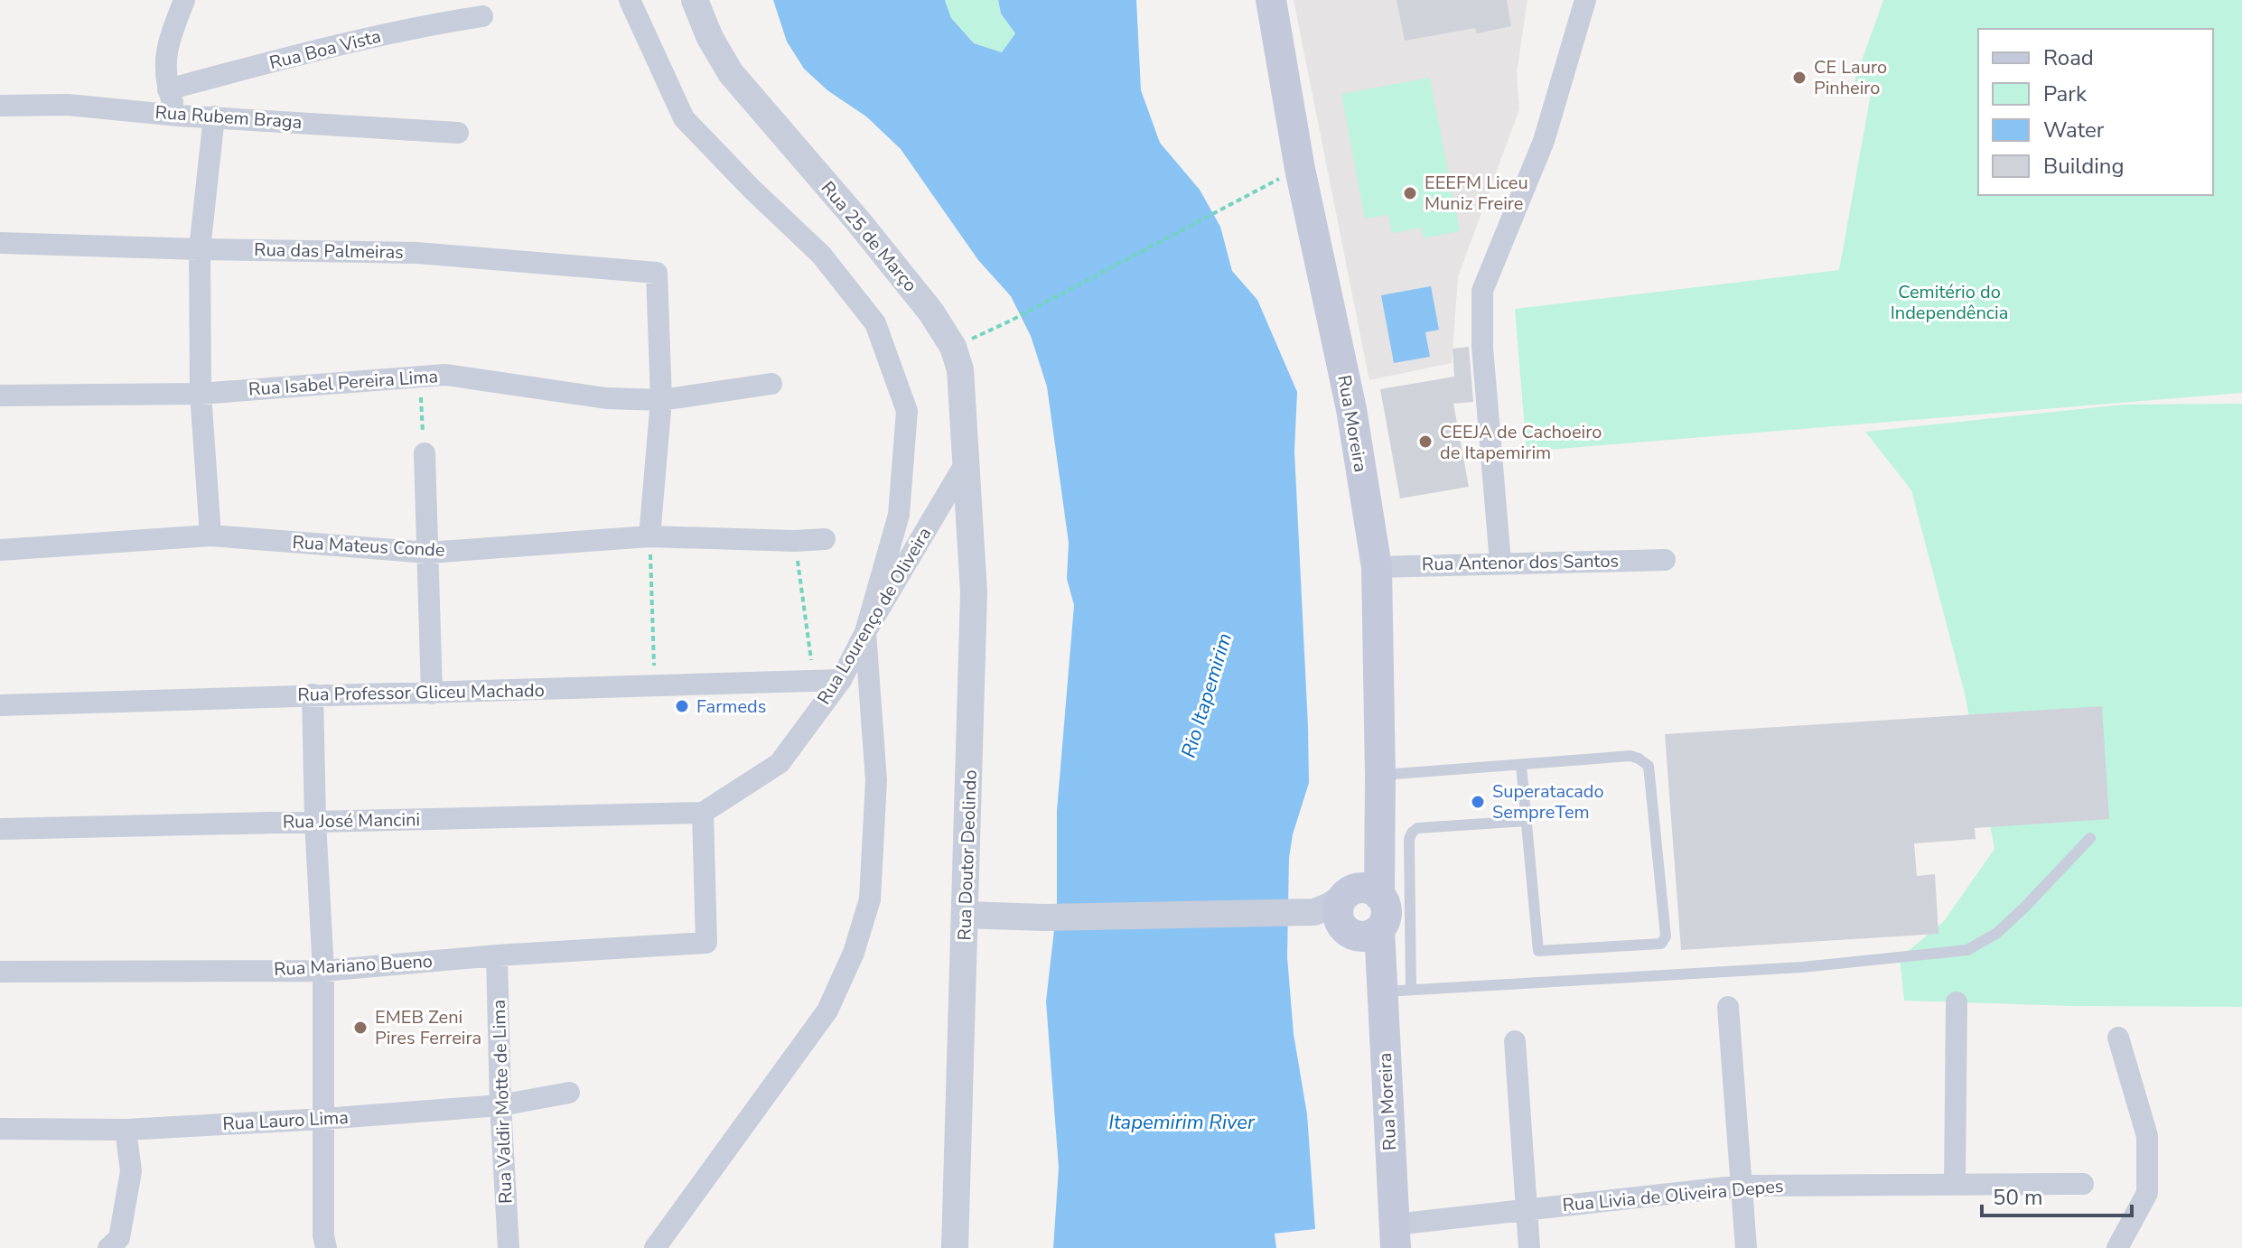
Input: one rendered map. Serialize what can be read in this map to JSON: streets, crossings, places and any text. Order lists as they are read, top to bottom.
{
  "streets": {
    "main road": ["Rua Moreira"],
    "street": [
      "Rua Boa Vista",
      "Rua Rubem Braga",
      "Rua 25 de Março",
      "Rua das Palmeiras",
      "Rua Isabel Pereira Lima",
      "Rua Mateus Conde",
      "Rua Antenor dos Santos",
      "Rua Lourenço de Oliveira",
      "Rua Professor Gliceu Machado",
      "Rua José Mancini",
      "Rua Doutor Deolindo",
      "Rua Mariano Bueno",
      "Rua Valdir Motte de Lima",
      "Rua Lauro Lima",
      "Rua Livia de Oliveira Depes"
    ]
  },
  "crossings": [
    ["Rua 25 de Março", "Rua Lourenço de Oliveira"],
    ["Rua 25 de Março", "Rua Doutor Deolindo"],
    ["Rua das Palmeiras", "Rua Isabel Pereira Lima"],
    ["Rua Moreira", "Rua Antenor dos Santos"],
    ["Rua Moreira", "Rua Livia de Oliveira Depes"],
    ["Rua Lourenço de Oliveira", "Rua Professor Gliceu Machado"],
    ["Rua Lourenço de Oliveira", "Rua José Mancini"],
    ["Rua Lourenço de Oliveira", "Rua Doutor Deolindo"],
    ["Rua Lourenço de Oliveira", "Rua Mariano Bueno"],
    ["Rua José Mancini", "Rua Mariano Bueno"],
    ["Rua Mariano Bueno", "Rua Valdir Motte de Lima"],
    ["Rua Valdir Motte de Lima", "Rua Lauro Lima"]
  ],
  "water": ["Rio Itapemirim", "Itapemirim River"],
  "parks": ["Cemitério do Independência"],
  "places": [
    "CE Lauro Pinheiro",
    "EEEFM Liceu Muniz Freire",
    "CEEJA de Cachoeiro de Itapemirim",
    "Farmeds",
    "Superatacado SempreTem",
    "EMEB Zeni Pires Ferreira"
  ],
  "legend": [
    "Road",
    "Park",
    "Water",
    "Building"
  ],
  "scale_bar": "50 m"
}
